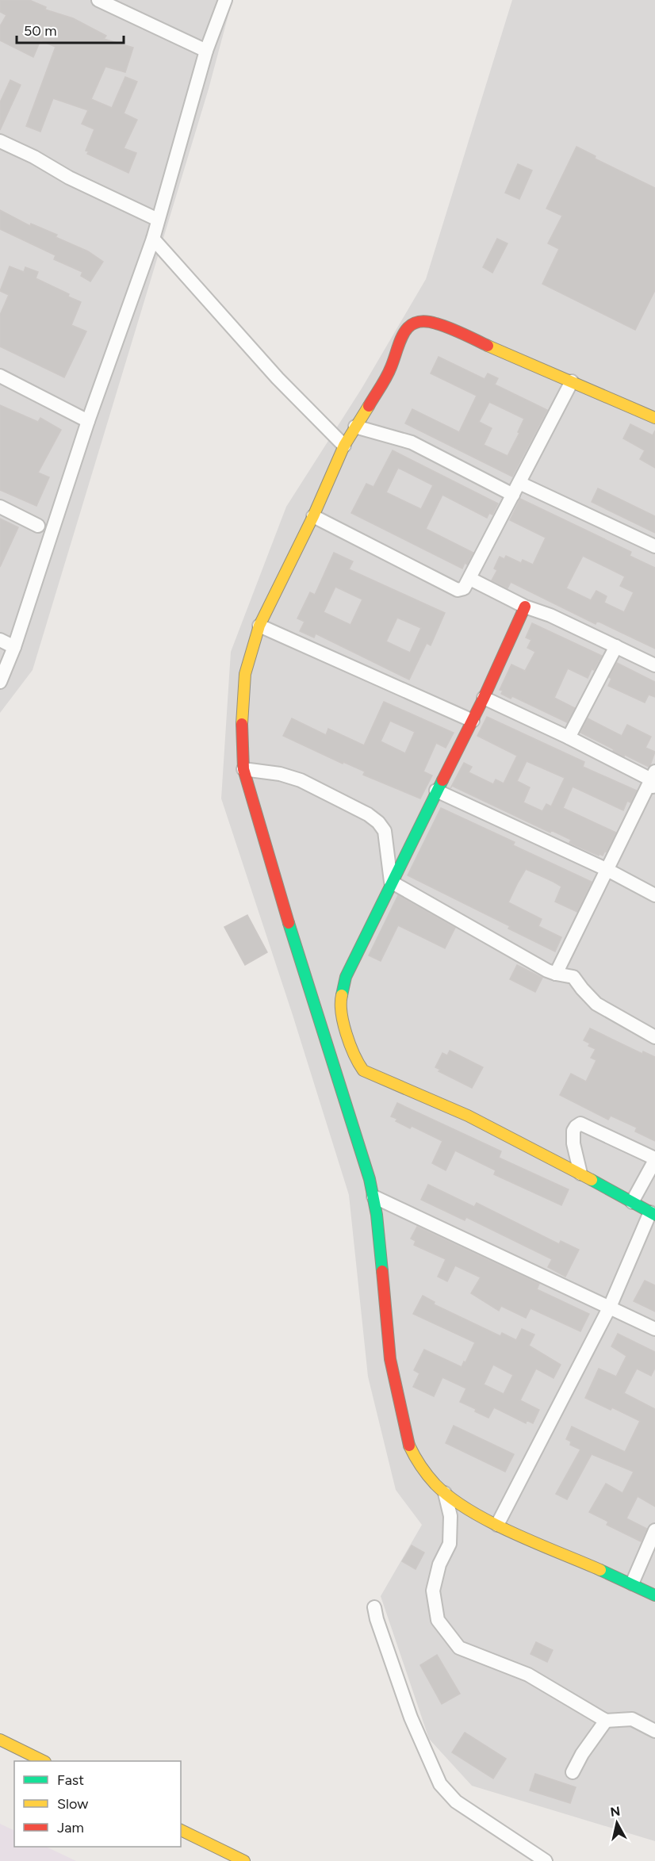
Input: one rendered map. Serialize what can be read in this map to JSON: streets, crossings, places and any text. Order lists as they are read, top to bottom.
{
  "legend": ["Fast", "Slow", "Jam"],
  "scale_bar": "50 m",
  "north": "top"
}
